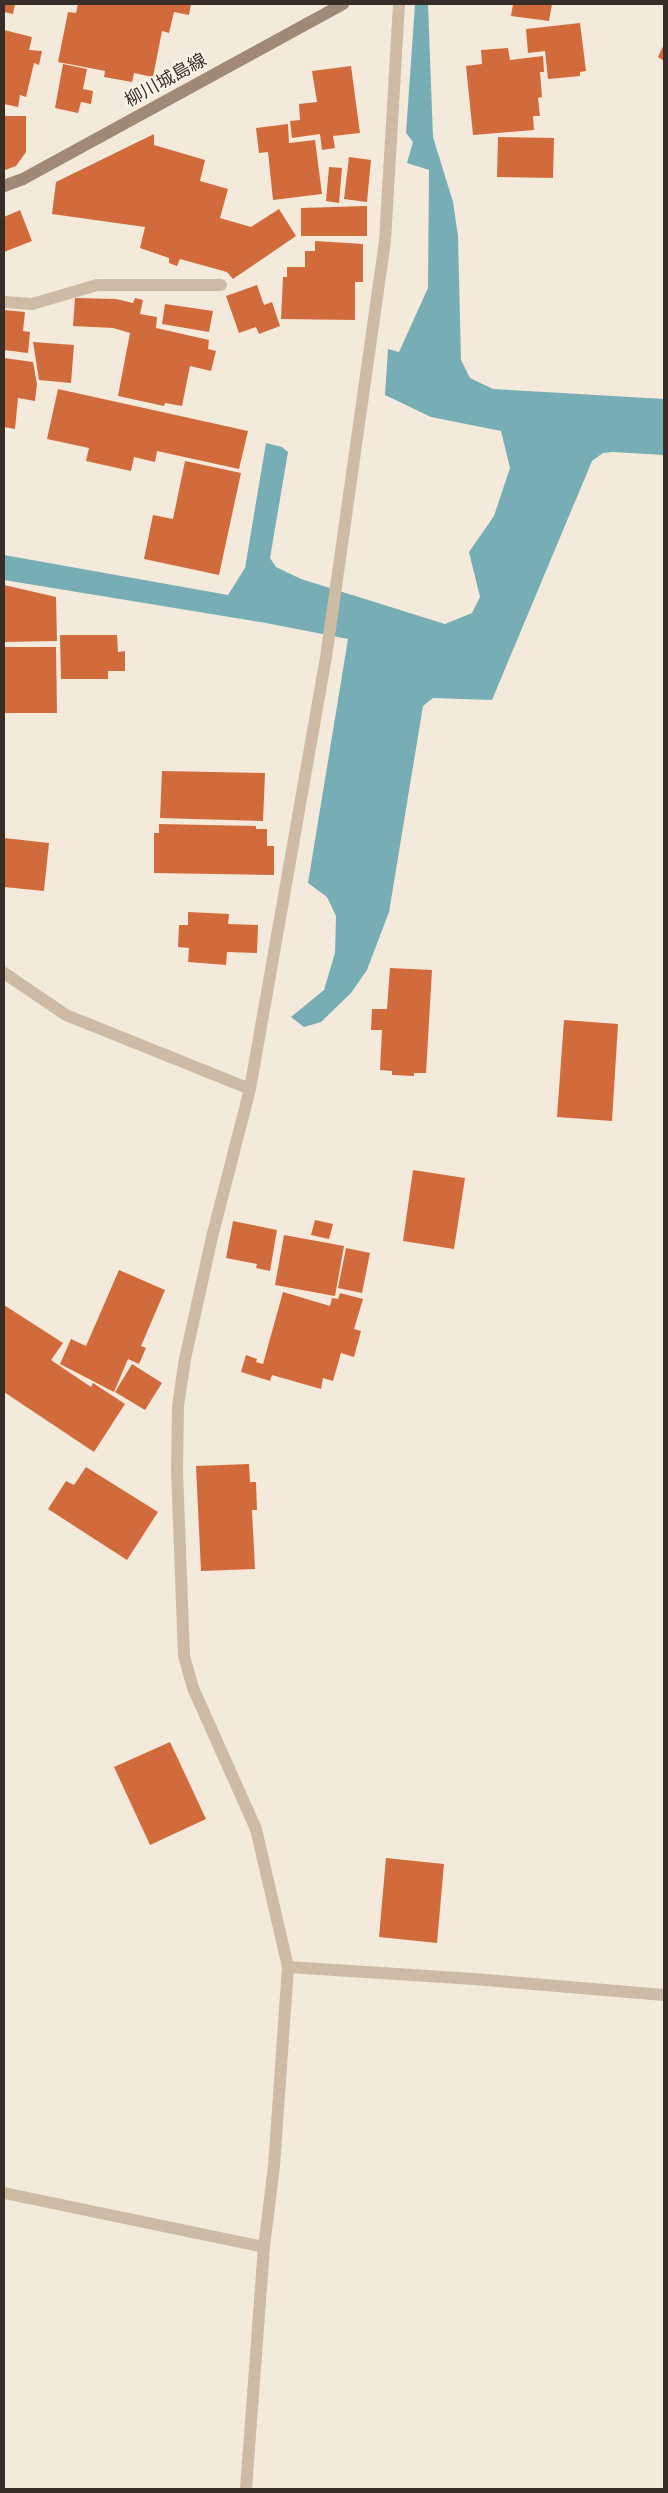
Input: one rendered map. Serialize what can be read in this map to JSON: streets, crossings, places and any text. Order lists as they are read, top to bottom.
{
  "streets": {
    "main road": ["柳川城島線"]
  }
}
